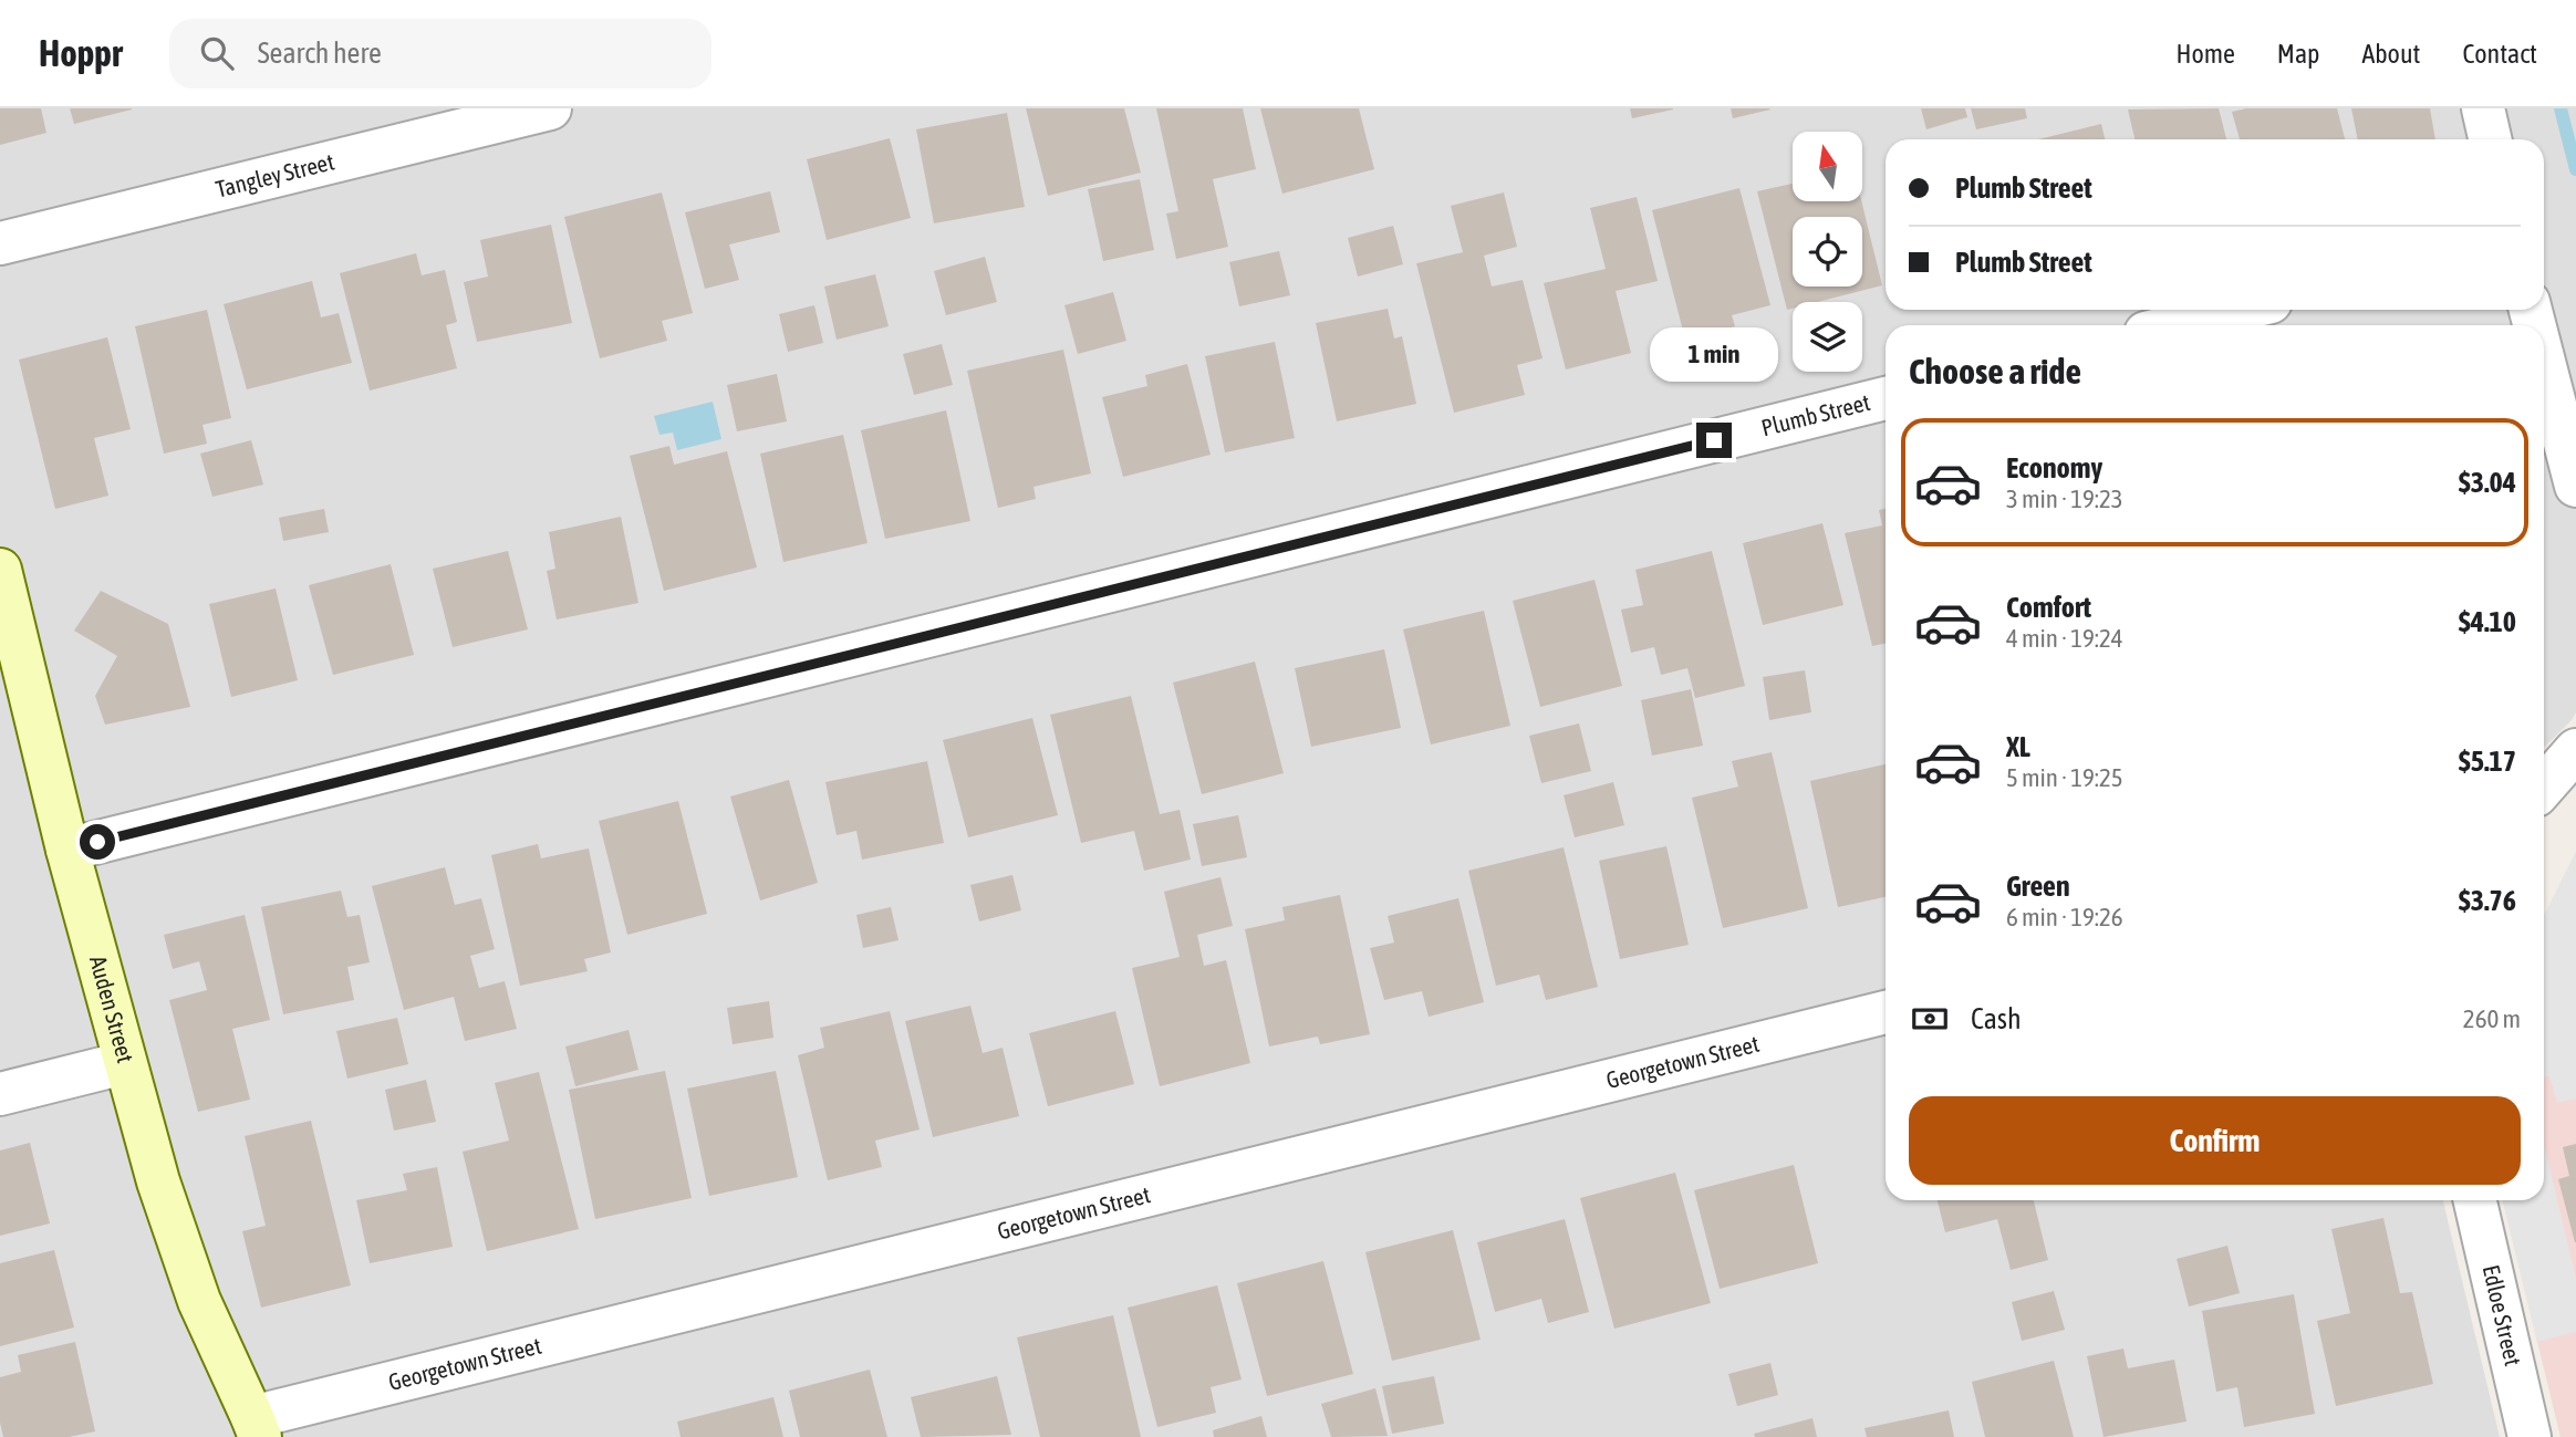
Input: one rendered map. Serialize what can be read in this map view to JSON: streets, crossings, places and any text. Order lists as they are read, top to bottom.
{
  "streets": {
    "street": [
      "Tangley Street",
      "Plumb Street",
      "Auden Street",
      "Georgetown Street",
      "Edloe Street"
    ]
  },
  "crossings": [
    ["Plumb Street", "Auden Street"],
    ["Auden Street", "Georgetown Street"]
  ],
  "north": "top",
  "page": {
    "header": "Hoppr",
    "search": "Search here",
    "nav": [
      "Home",
      "Map",
      "About",
      "Contact"
    ],
    "banner": ["Plumb Street", "Plumb Street"],
    "heading": "Choose a ride",
    "bubble": "1 min",
    "list": [
      {
        "name": "Economy",
        "note": "3 min · 19:23",
        "value": "$3.04"
      },
      {
        "name": "Comfort",
        "note": "4 min · 19:24",
        "value": "$4.10"
      },
      {
        "name": "XL",
        "note": "5 min · 19:25",
        "value": "$5.17"
      },
      {
        "name": "Green",
        "note": "6 min · 19:26",
        "value": "$3.76"
      }
    ],
    "pay": ["Cash", "260 m"],
    "buttons": "Confirm"
  }
}
